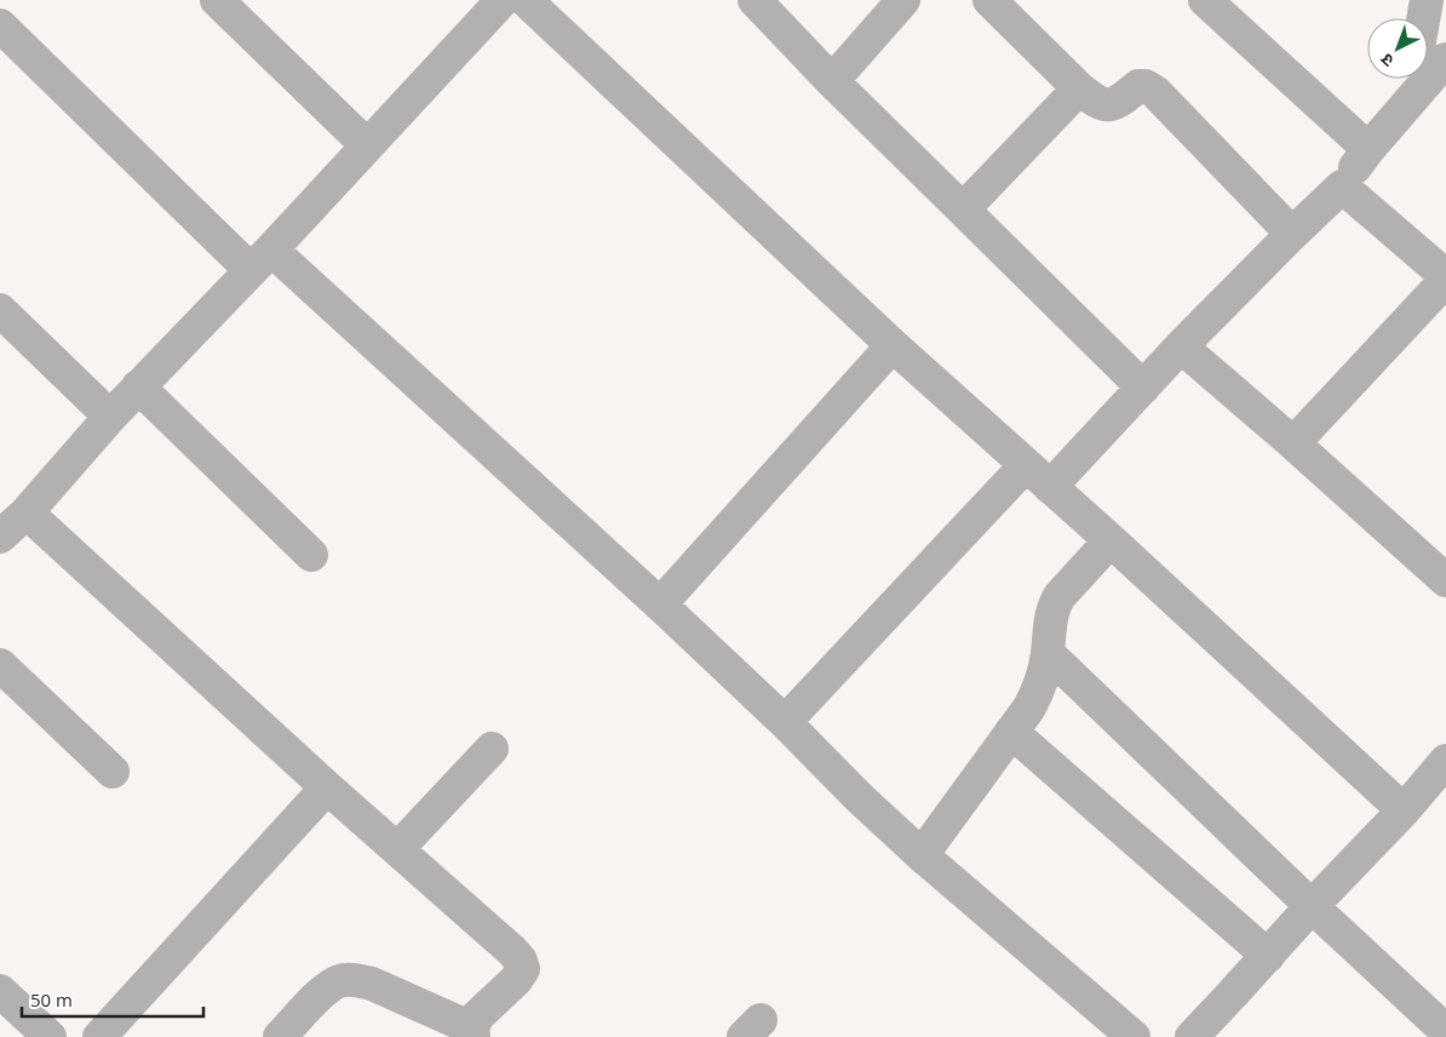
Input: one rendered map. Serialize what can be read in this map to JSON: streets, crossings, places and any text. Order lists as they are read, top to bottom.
{
  "scale_bar": "50 m",
  "north": "bottom left"
}
